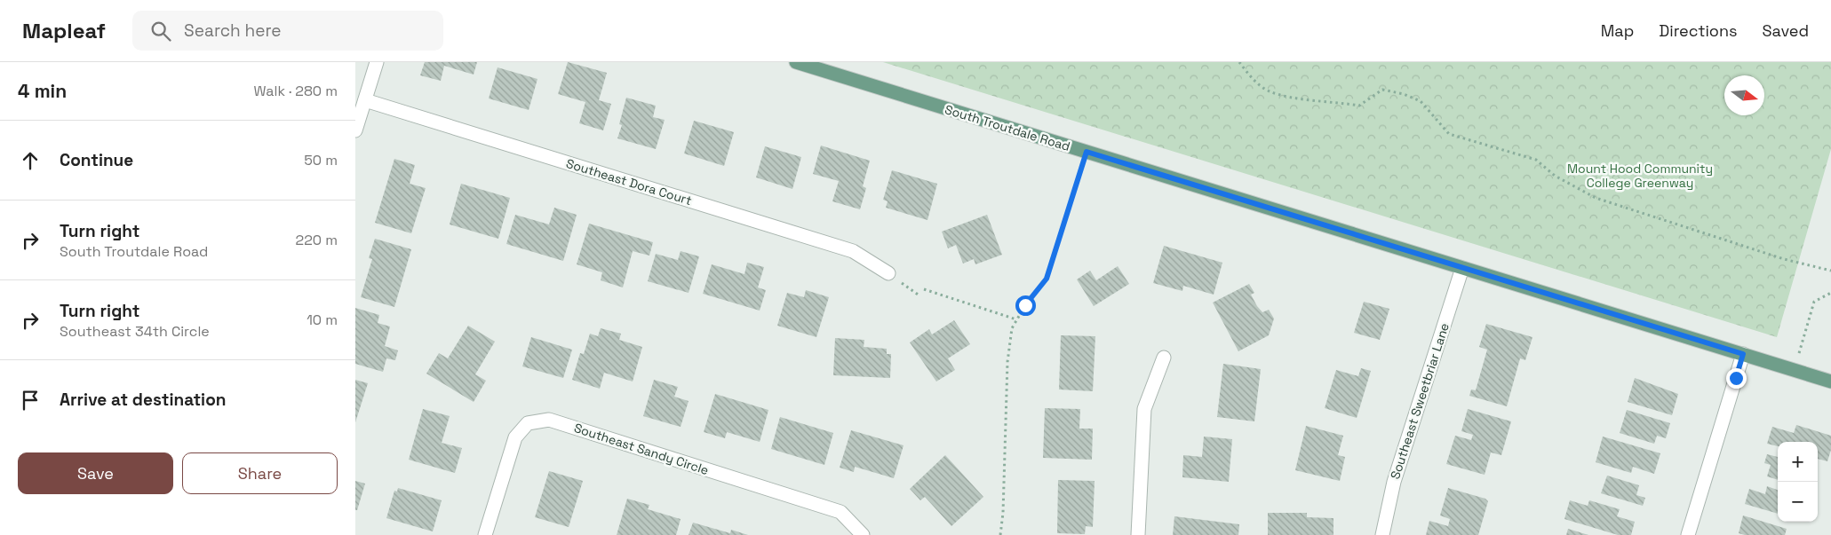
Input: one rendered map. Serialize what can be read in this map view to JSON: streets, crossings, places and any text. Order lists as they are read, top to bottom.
{
  "streets": {
    "main road": ["South Troutdale Road"],
    "street": ["Southeast Dora Court", "Southeast Sweetbriar Lane", "Southeast Sandy Circle"]
  },
  "crossings": [
    ["South Troutdale Road", "Southeast Sweetbriar Lane"]
  ],
  "parks": ["Mount Hood Community College Greenway"],
  "north": "right",
  "page": {
    "header": "Mapleaf",
    "search": "Search here",
    "nav": ["Map", "Directions", "Saved"],
    "heading": ["4 min", "Walk · 280 m"],
    "list": [
      ["Continue", "50 m"],
      ["Turn right", "South Troutdale Road", "220 m"],
      ["Turn right", "Southeast 34th Circle", "10 m"],
      "Arrive at destination"
    ],
    "buttons": ["Save", "Share"],
    "map_buttons": ["+", "−"]
  }
}
